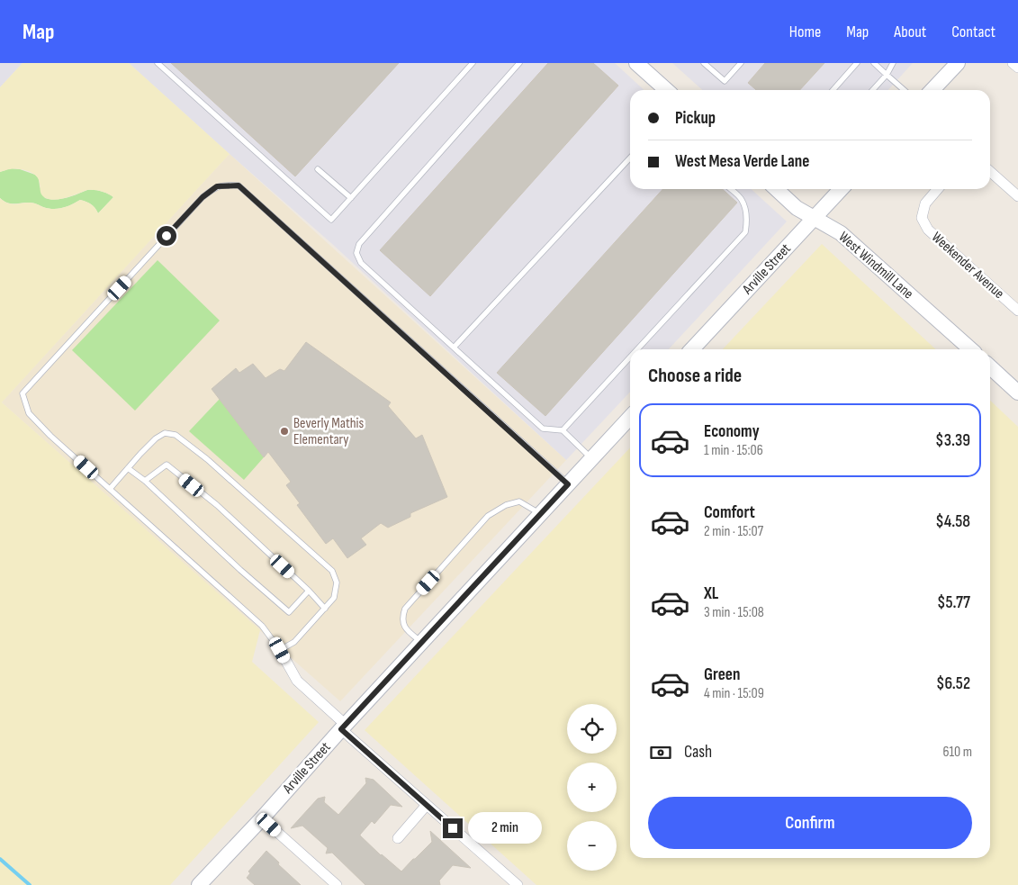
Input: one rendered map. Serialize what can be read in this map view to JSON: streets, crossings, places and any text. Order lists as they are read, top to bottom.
{
  "streets": {
    "street": ["West Windmill Lane", "Weekender Avenue", "Arville Street"]
  },
  "crossings": [
    ["West Windmill Lane", "Arville Street"]
  ],
  "places": ["Beverly Mathis Elementary"],
  "page": {
    "header": "Map",
    "nav": [
      "Home",
      "Map",
      "About",
      "Contact"
    ],
    "banner": ["Pickup", "West Mesa Verde Lane"],
    "heading": "Choose a ride",
    "list": [
      {
        "name": "Economy",
        "note": "1 min · 15:06",
        "value": "$3.39"
      },
      {
        "name": "Comfort",
        "note": "2 min · 15:07",
        "value": "$4.58"
      },
      {
        "name": "XL",
        "note": "3 min · 15:08",
        "value": "$5.77"
      },
      {
        "name": "Green",
        "note": "4 min · 15:09",
        "value": "$6.52"
      }
    ],
    "map_buttons": ["+", "−"],
    "pay": ["Cash", "610 m"],
    "buttons": "Confirm",
    "bubble": "2 min"
  }
}
